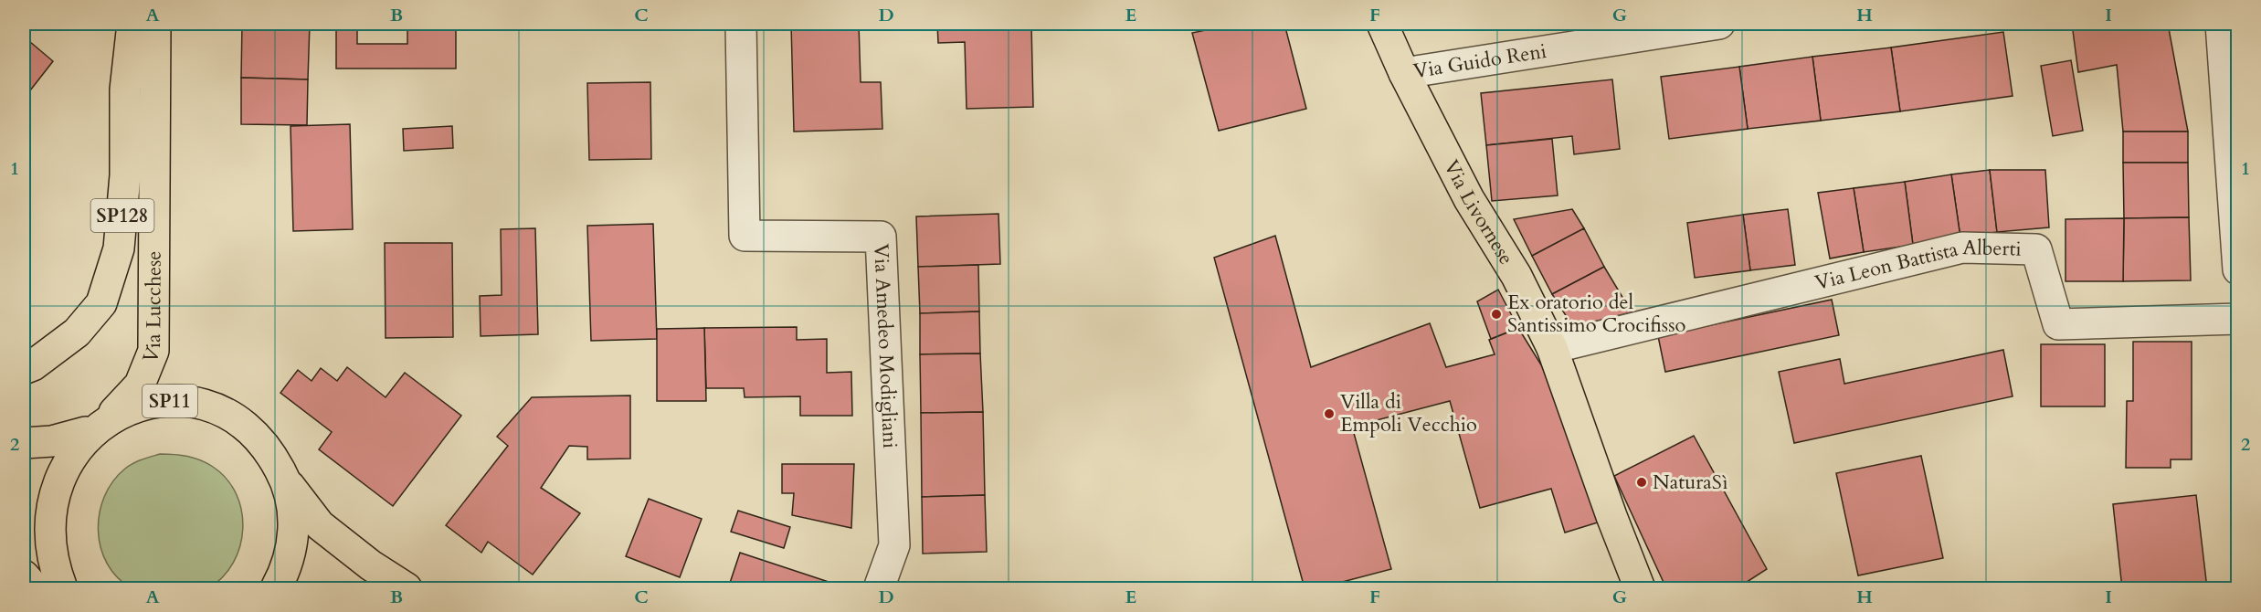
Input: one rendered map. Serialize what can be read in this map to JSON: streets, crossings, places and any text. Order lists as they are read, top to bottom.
{
  "streets": {
    "main road": [
      "Via Livornese",
      "SP128",
      "Via Lucchese",
      "SP11"
    ],
    "street": ["Via Guido Reni", "Via Leon Battista Alberti", "Via Amedeo Modigliani"]
  },
  "crossings": [
    ["Via Guido Reni", "Via Livornese"],
    ["Via Livornese", "Via Leon Battista Alberti"]
  ],
  "places": ["Ex oratorio del Santissimo Crocifisso", "Villa di Empoli Vecchio", "NaturaSì"],
  "grid": {
    "columns": [
      "A",
      "B",
      "C",
      "D",
      "E",
      "F",
      "G",
      "H",
      "I"
    ],
    "rows": ["1", "2"]
  }
}
